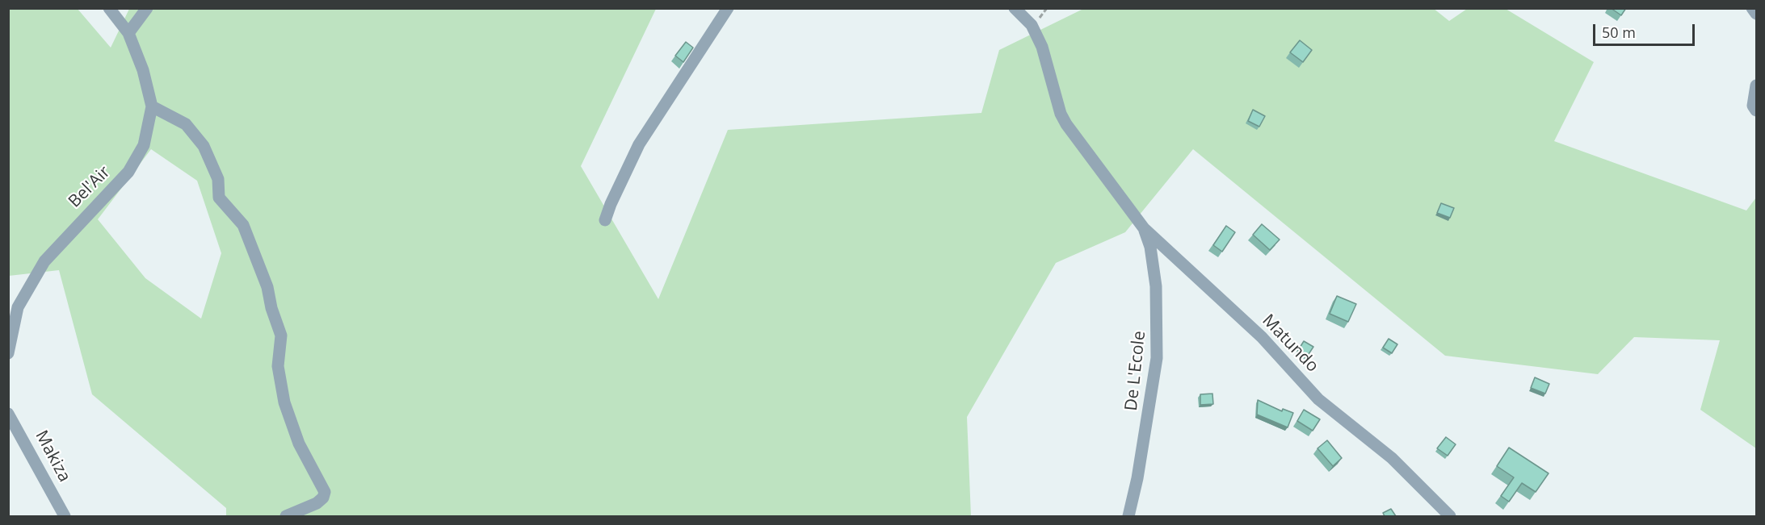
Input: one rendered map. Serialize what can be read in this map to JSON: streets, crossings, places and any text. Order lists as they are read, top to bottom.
{
  "streets": {
    "street": [
      "Bel'Air",
      "Matundo",
      "De L'Ecole",
      "Makiza"
    ]
  },
  "crossings": [
    ["Matundo", "De L'Ecole"]
  ],
  "scale_bar": "50 m"
}
